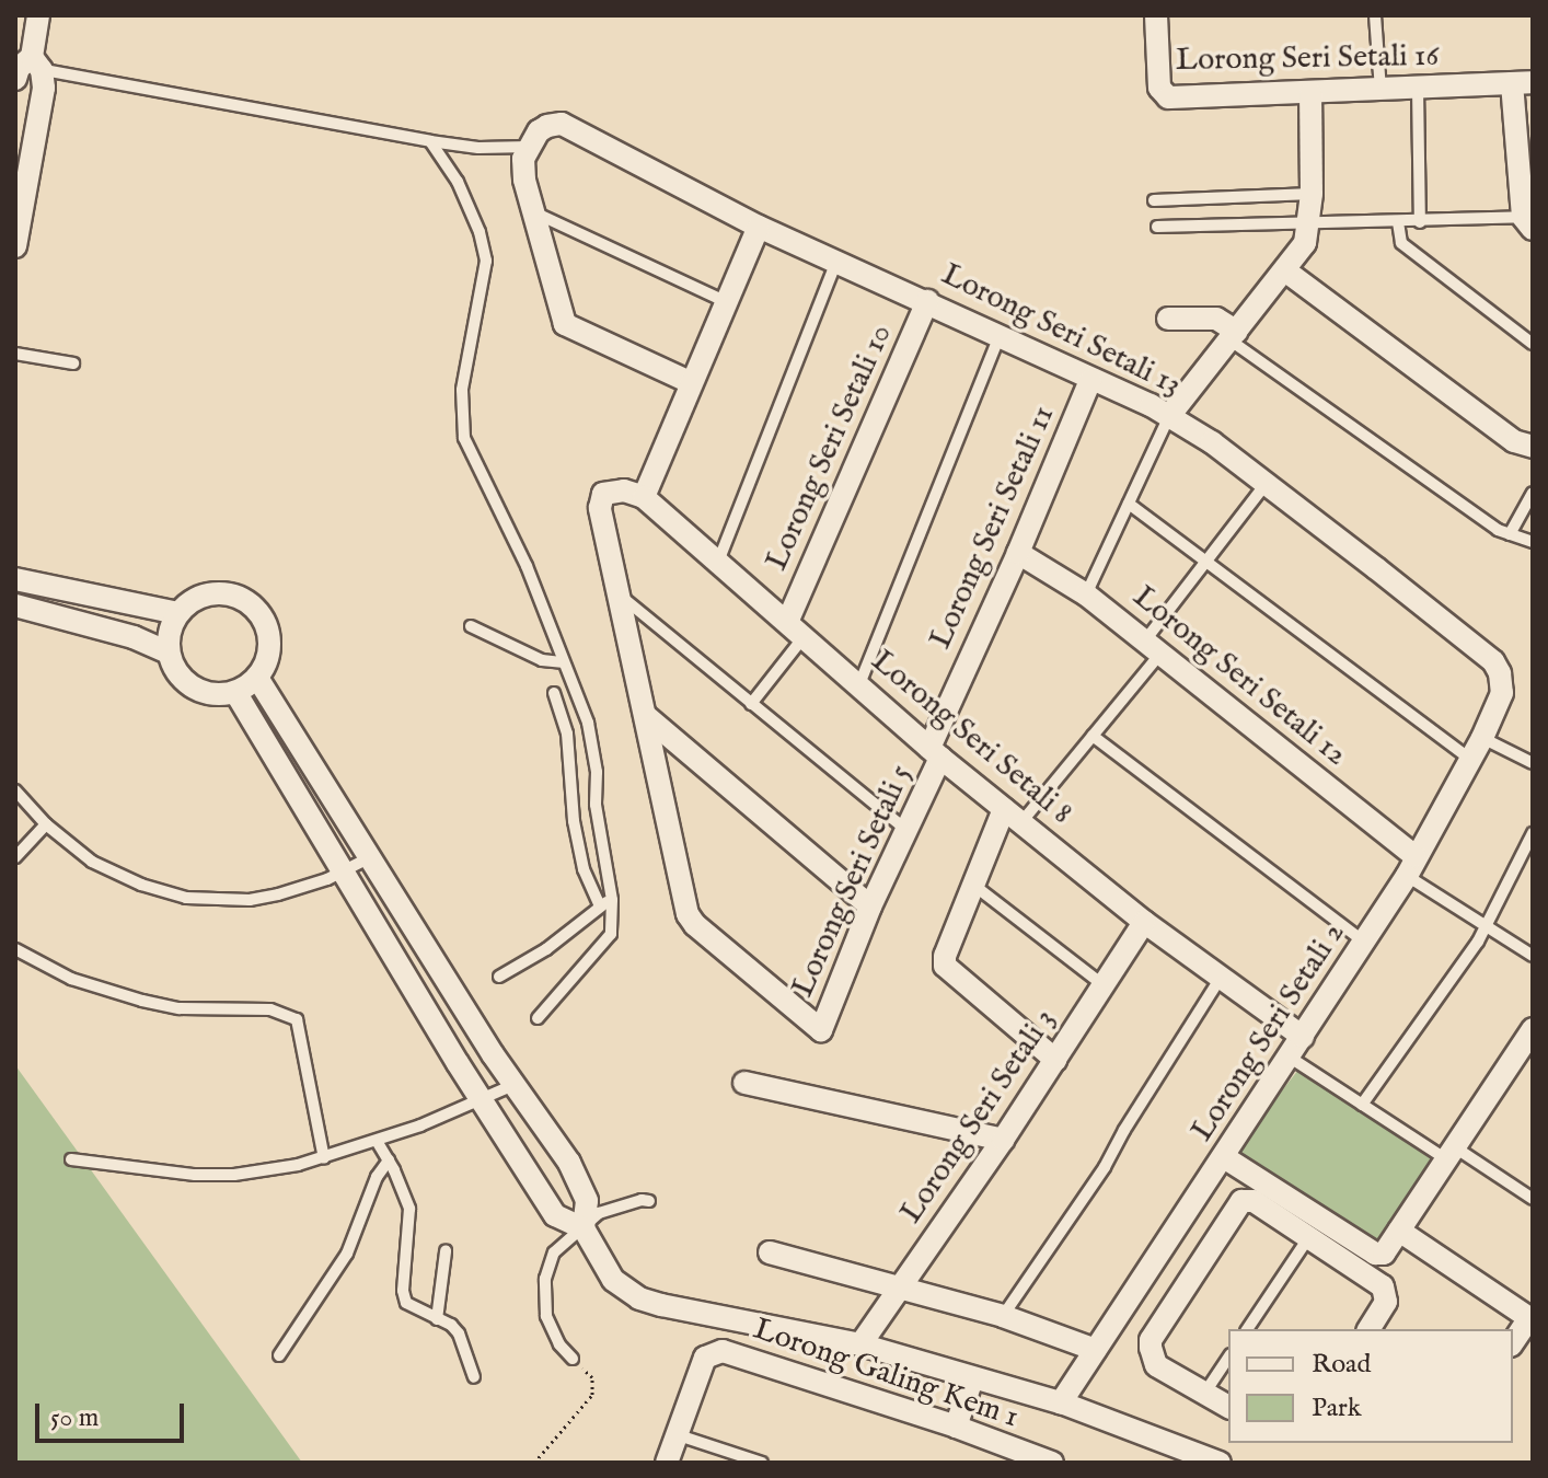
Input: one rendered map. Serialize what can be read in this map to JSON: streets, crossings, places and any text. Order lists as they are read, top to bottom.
{
  "streets": {
    "street": [
      "Lorong Seri Setali 16",
      "Lorong Seri Setali 13",
      "Lorong Seri Setali 10",
      "Lorong Seri Setali 11",
      "Lorong Seri Setali 12",
      "Lorong Seri Setali 8",
      "Lorong Seri Setali 5",
      "Lorong Seri Setali 2",
      "Lorong Seri Setali 3",
      "Lorong Galing Kem 1"
    ]
  },
  "crossings": [
    ["Lorong Seri Setali 13", "Lorong Seri Setali 10"],
    ["Lorong Seri Setali 13", "Lorong Seri Setali 11"],
    ["Lorong Seri Setali 13", "Lorong Seri Setali 2"],
    ["Lorong Seri Setali 10", "Lorong Seri Setali 8"],
    ["Lorong Seri Setali 11", "Lorong Seri Setali 12"],
    ["Lorong Seri Setali 11", "Lorong Seri Setali 8"],
    ["Lorong Seri Setali 11", "Lorong Seri Setali 5"],
    ["Lorong Seri Setali 12", "Lorong Seri Setali 2"],
    ["Lorong Seri Setali 8", "Lorong Seri Setali 5"],
    ["Lorong Seri Setali 8", "Lorong Seri Setali 2"],
    ["Lorong Seri Setali 8", "Lorong Seri Setali 3"]
  ],
  "legend": ["Road", "Park"],
  "scale_bar": "50 m"
}
